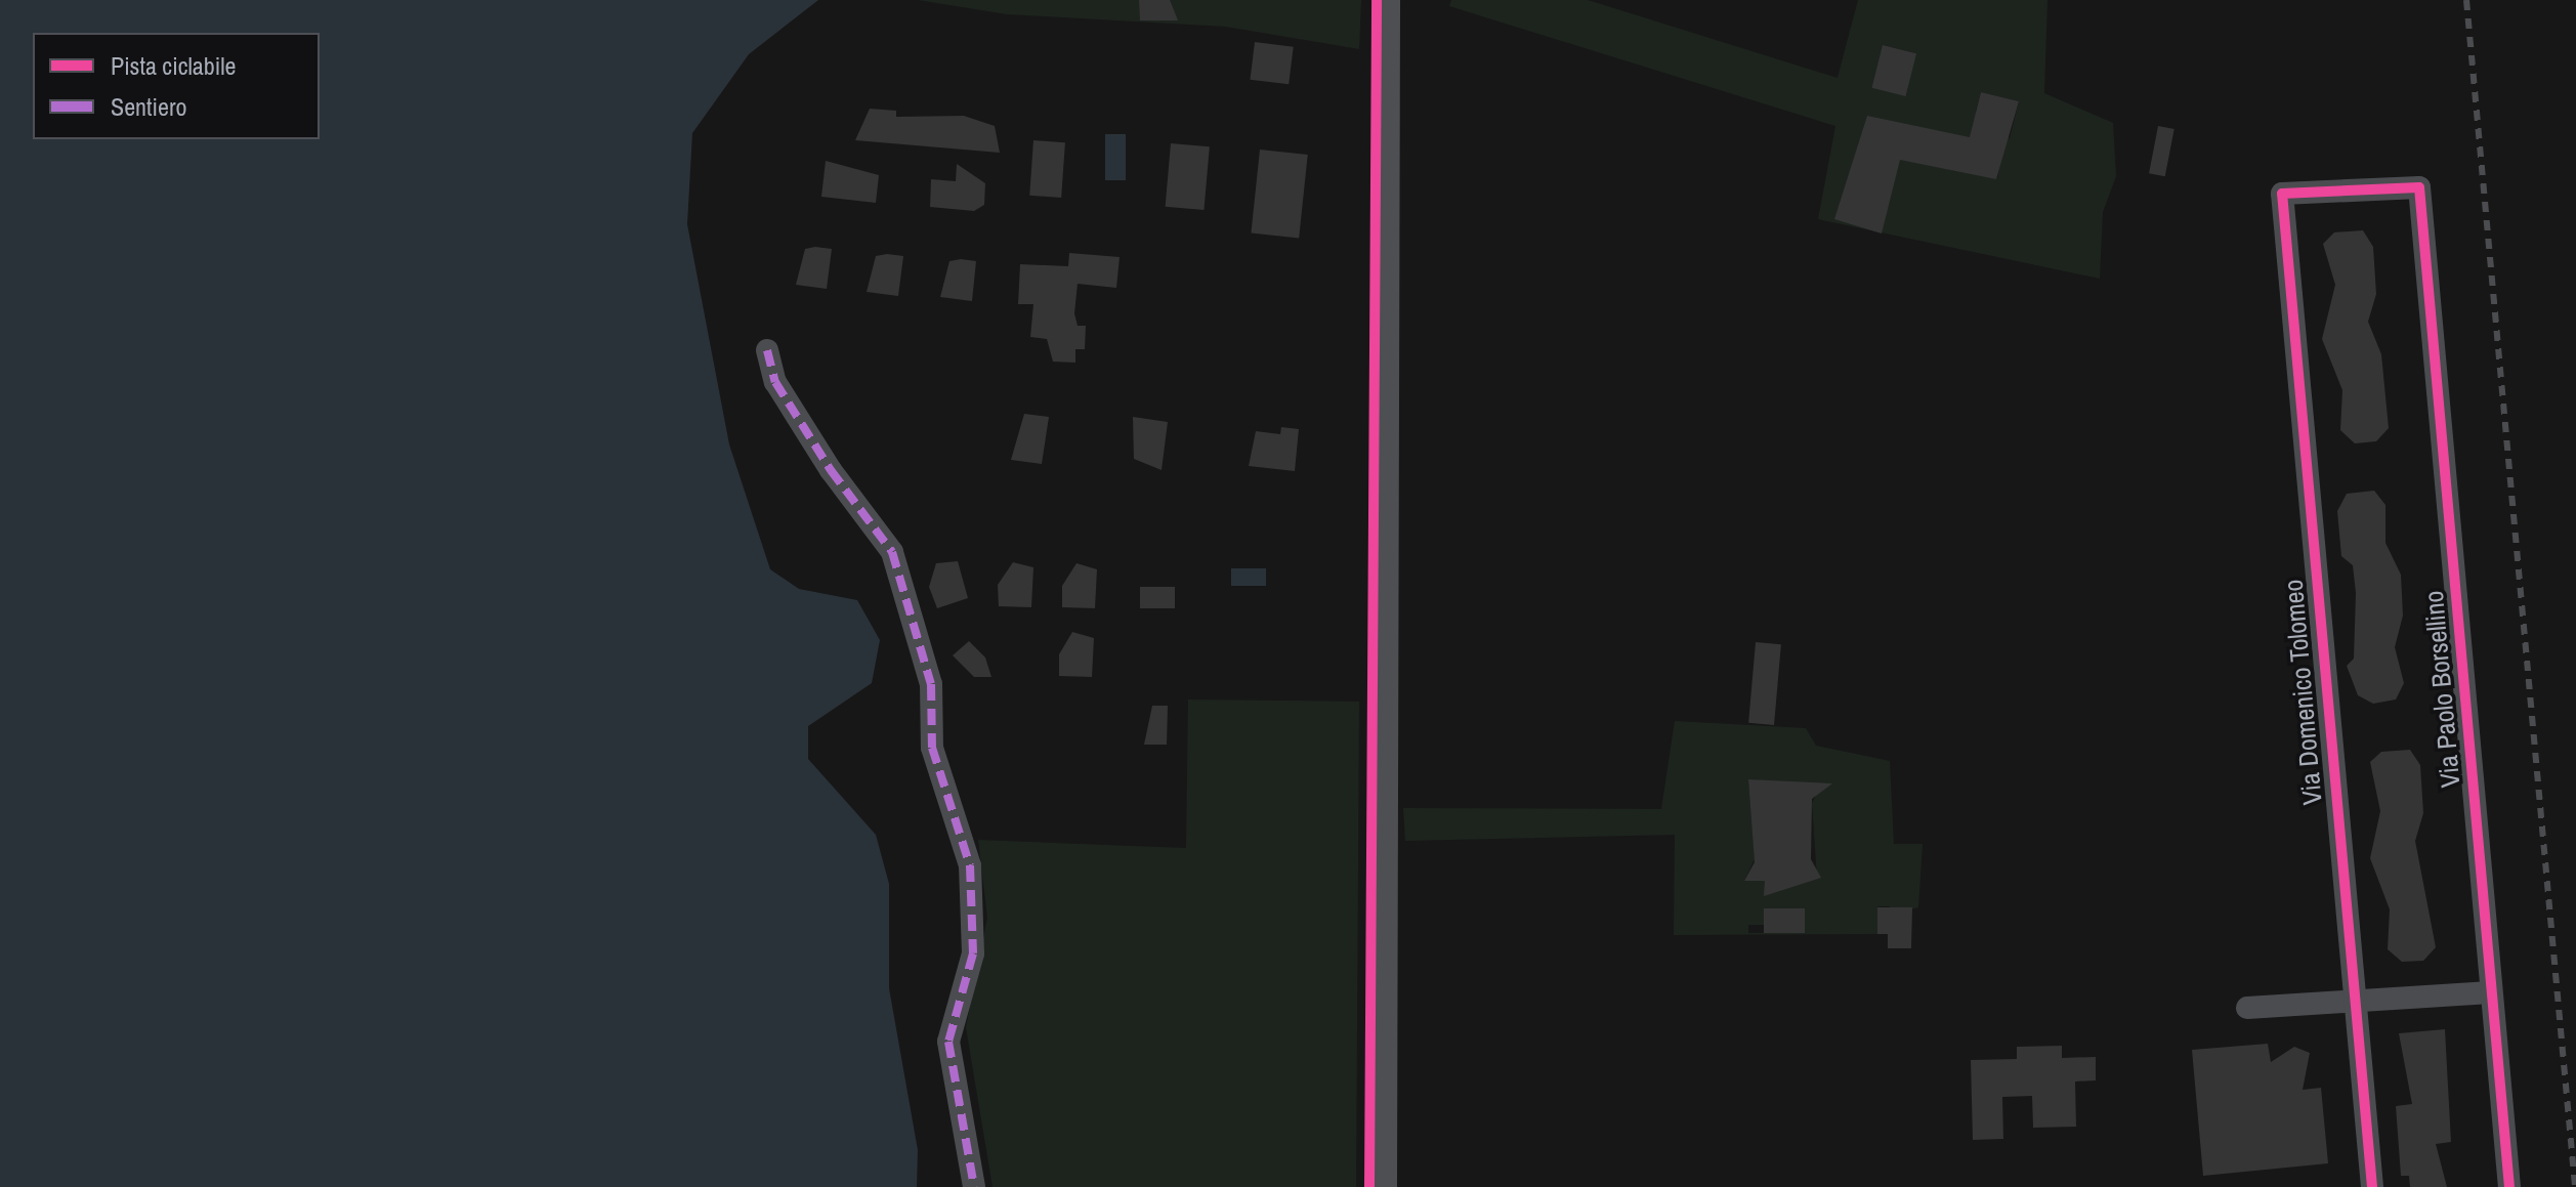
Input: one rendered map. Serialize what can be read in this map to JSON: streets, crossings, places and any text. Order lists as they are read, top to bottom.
{
  "streets": {
    "street": ["Via Paolo Borsellino", "Via Domenico Tolomeo"]
  },
  "crossings": [
    ["Via Paolo Borsellino", "Via Domenico Tolomeo"]
  ],
  "legend": ["Pista ciclabile", "Sentiero"]
}
